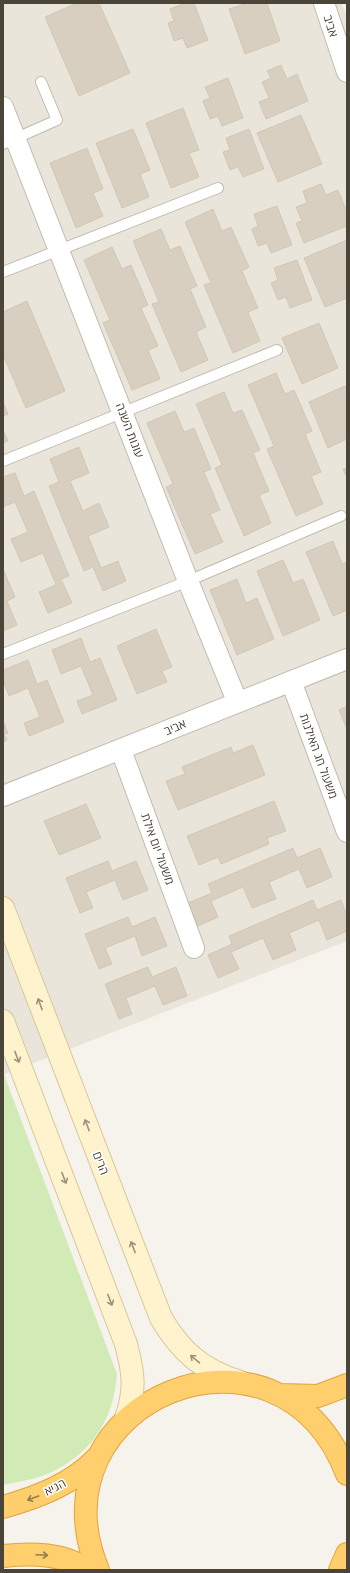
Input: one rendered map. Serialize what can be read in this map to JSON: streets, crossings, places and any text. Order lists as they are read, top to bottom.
{
  "streets": {
    "highway": ["הגיא"],
    "street": [
      "אביב",
      "עונות השנה",
      "משעול חג האילנות",
      "משעול יום אילת",
      "הרים"
    ]
  },
  "crossings": [
    ["אביב", "עונות השנה"],
    ["אביב", "משעול חג האילנות"],
    ["אביב", "משעול יום אילת"]
  ],
  "one_way": ["הגיא"]
}
